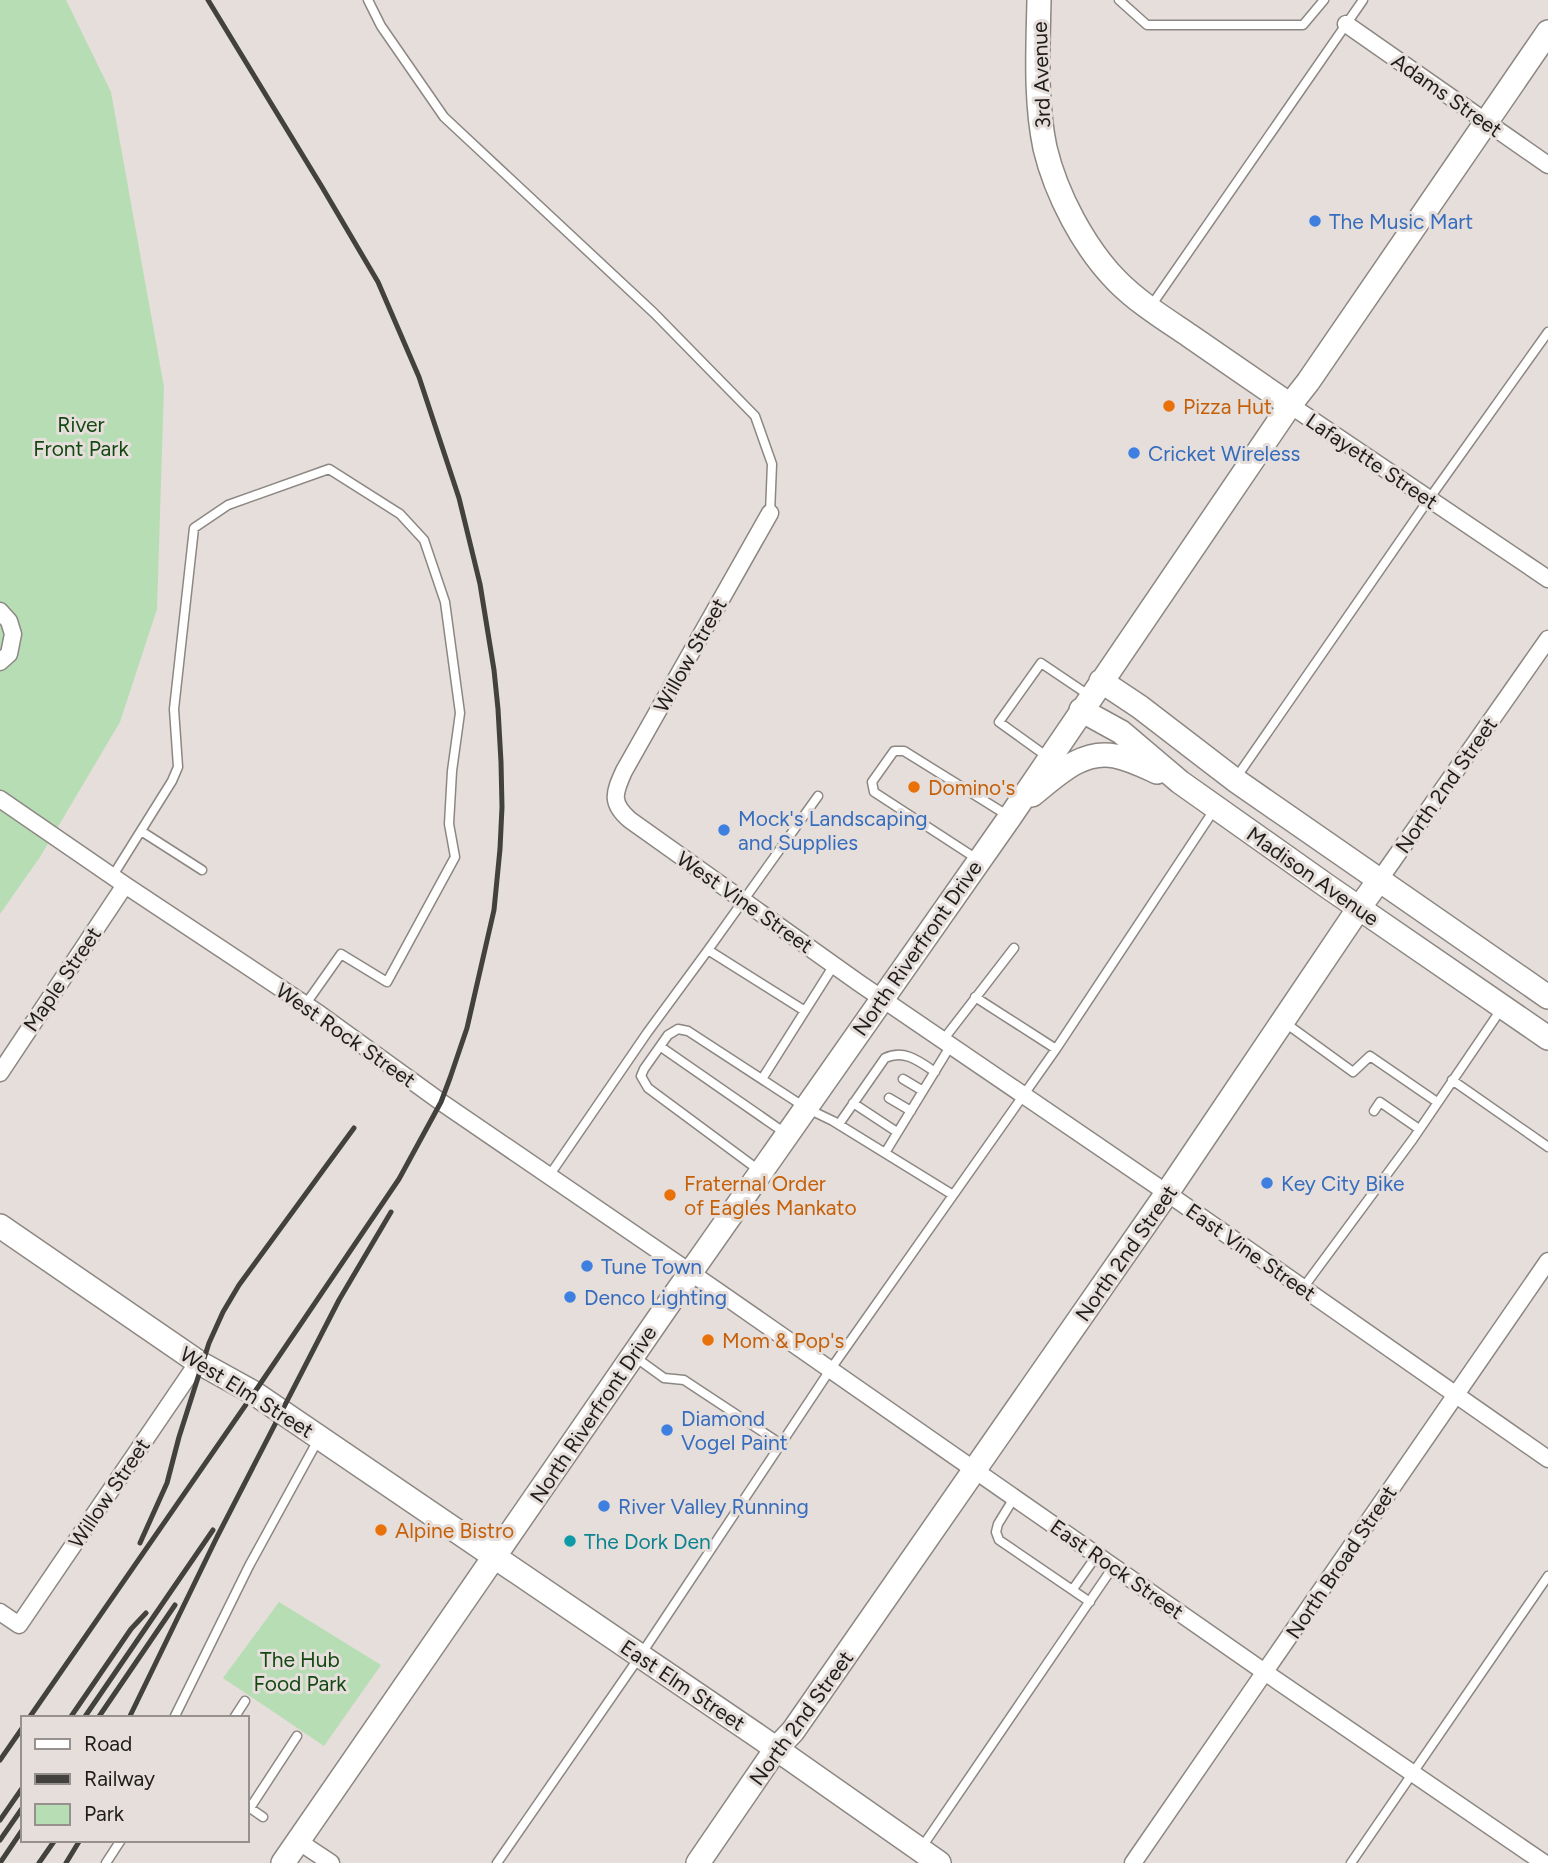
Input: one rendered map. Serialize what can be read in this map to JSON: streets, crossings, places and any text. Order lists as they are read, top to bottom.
{
  "streets": {
    "main road": [
      "3rd Avenue",
      "Lafayette Street",
      "North 2nd Street",
      "Madison Avenue",
      "North Riverfront Drive",
      "West Elm Street",
      "East Elm Street"
    ],
    "street": [
      "Adams Street",
      "Willow Street",
      "West Vine Street",
      "Maple Street",
      "West Rock Street",
      "East Vine Street",
      "North Broad Street",
      "East Rock Street"
    ]
  },
  "crossings": [
    ["3rd Avenue", "Lafayette Street"],
    ["Adams Street", "North Riverfront Drive"],
    ["Lafayette Street", "North Riverfront Drive"],
    ["Willow Street", "West Vine Street"],
    ["Willow Street", "West Elm Street"],
    ["North 2nd Street", "Madison Avenue"],
    ["North 2nd Street", "East Vine Street"],
    ["North 2nd Street", "East Rock Street"],
    ["North 2nd Street", "East Elm Street"],
    ["Madison Avenue", "North Riverfront Drive"],
    ["West Vine Street", "North Riverfront Drive"],
    ["West Vine Street", "East Vine Street"],
    ["North Riverfront Drive", "West Rock Street"],
    ["North Riverfront Drive", "East Vine Street"],
    ["North Riverfront Drive", "West Elm Street"],
    ["North Riverfront Drive", "East Rock Street"],
    ["North Riverfront Drive", "East Elm Street"],
    ["Maple Street", "West Rock Street"],
    ["West Rock Street", "East Rock Street"],
    ["East Vine Street", "North Broad Street"],
    ["West Elm Street", "East Elm Street"],
    ["North Broad Street", "East Rock Street"]
  ],
  "parks": ["River Front Park", "The Hub Food Park"],
  "places": [
    "The Music Mart",
    "Pizza Hut",
    "Cricket Wireless",
    "Domino's",
    "Mock's Landscaping and Supplies",
    "Key City Bike",
    "Fraternal Order of Eagles Mankato",
    "Tune Town",
    "Denco Lighting",
    "Mom & Pop's",
    "Diamond Vogel Paint",
    "River Valley Running",
    "Alpine Bistro",
    "The Dork Den"
  ],
  "legend": ["Road", "Railway", "Park"]
}
